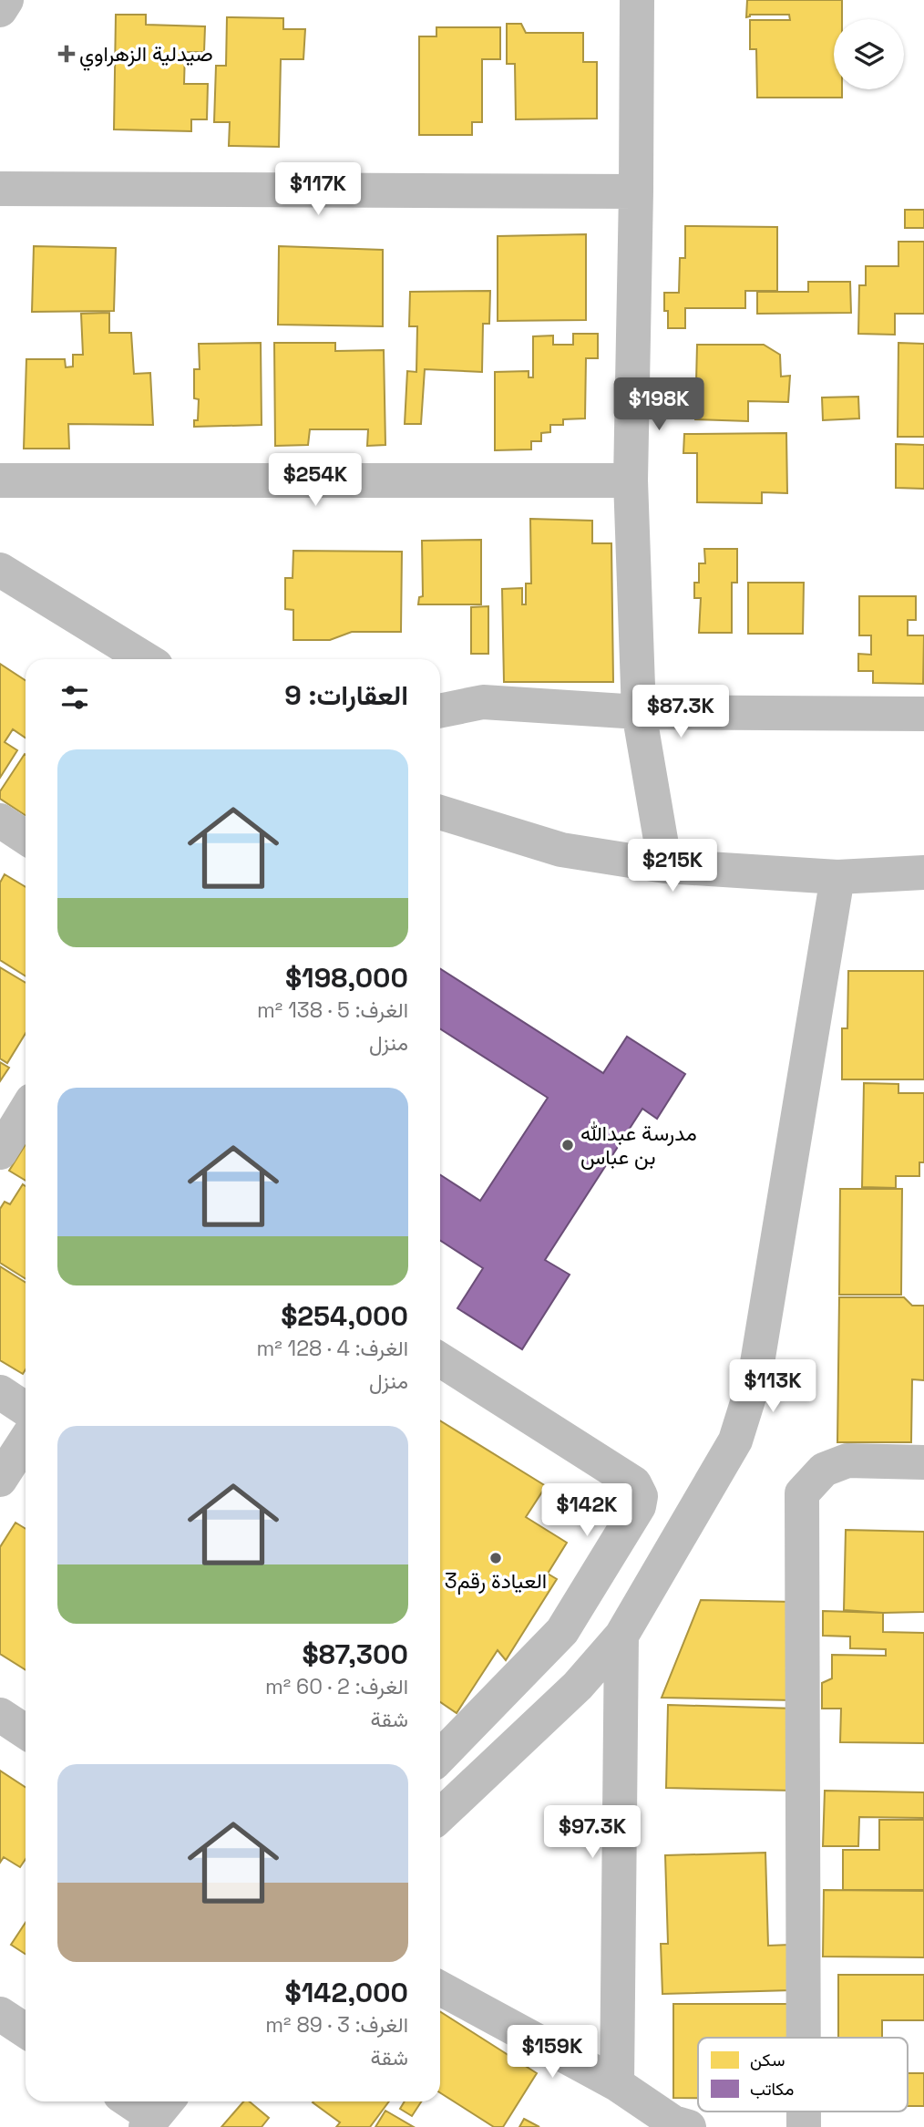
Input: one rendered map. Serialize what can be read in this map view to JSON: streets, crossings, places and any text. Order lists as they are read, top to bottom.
{
  "places": {
    "health": ["صيدلية الزهراوي"],
    "other": ["مدرسة عبدالله بن عباس", "3العيادة رقم"]
  },
  "legend": ["سكن", "مكاتب"],
  "page": {
    "price": [
      "$117K",
      "$198K",
      "$254K",
      "$87.3K",
      "$215K",
      "$113K",
      "$142K",
      "$97.3K",
      "$159K"
    ],
    "heading": "العقارات: 9",
    "list": [
      {
        "name": "$198,000",
        "note": "الغرف: 5 · 138 m² · منزل"
      },
      {
        "name": "$254,000",
        "note": "الغرف: 4 · 128 m² · منزل"
      },
      {
        "name": "$87,300",
        "note": "الغرف: 2 · 60 m² · شقة"
      },
      {
        "name": "$142,000",
        "note": "الغرف: 3 · 89 m² · شقة"
      }
    ]
  }
}
